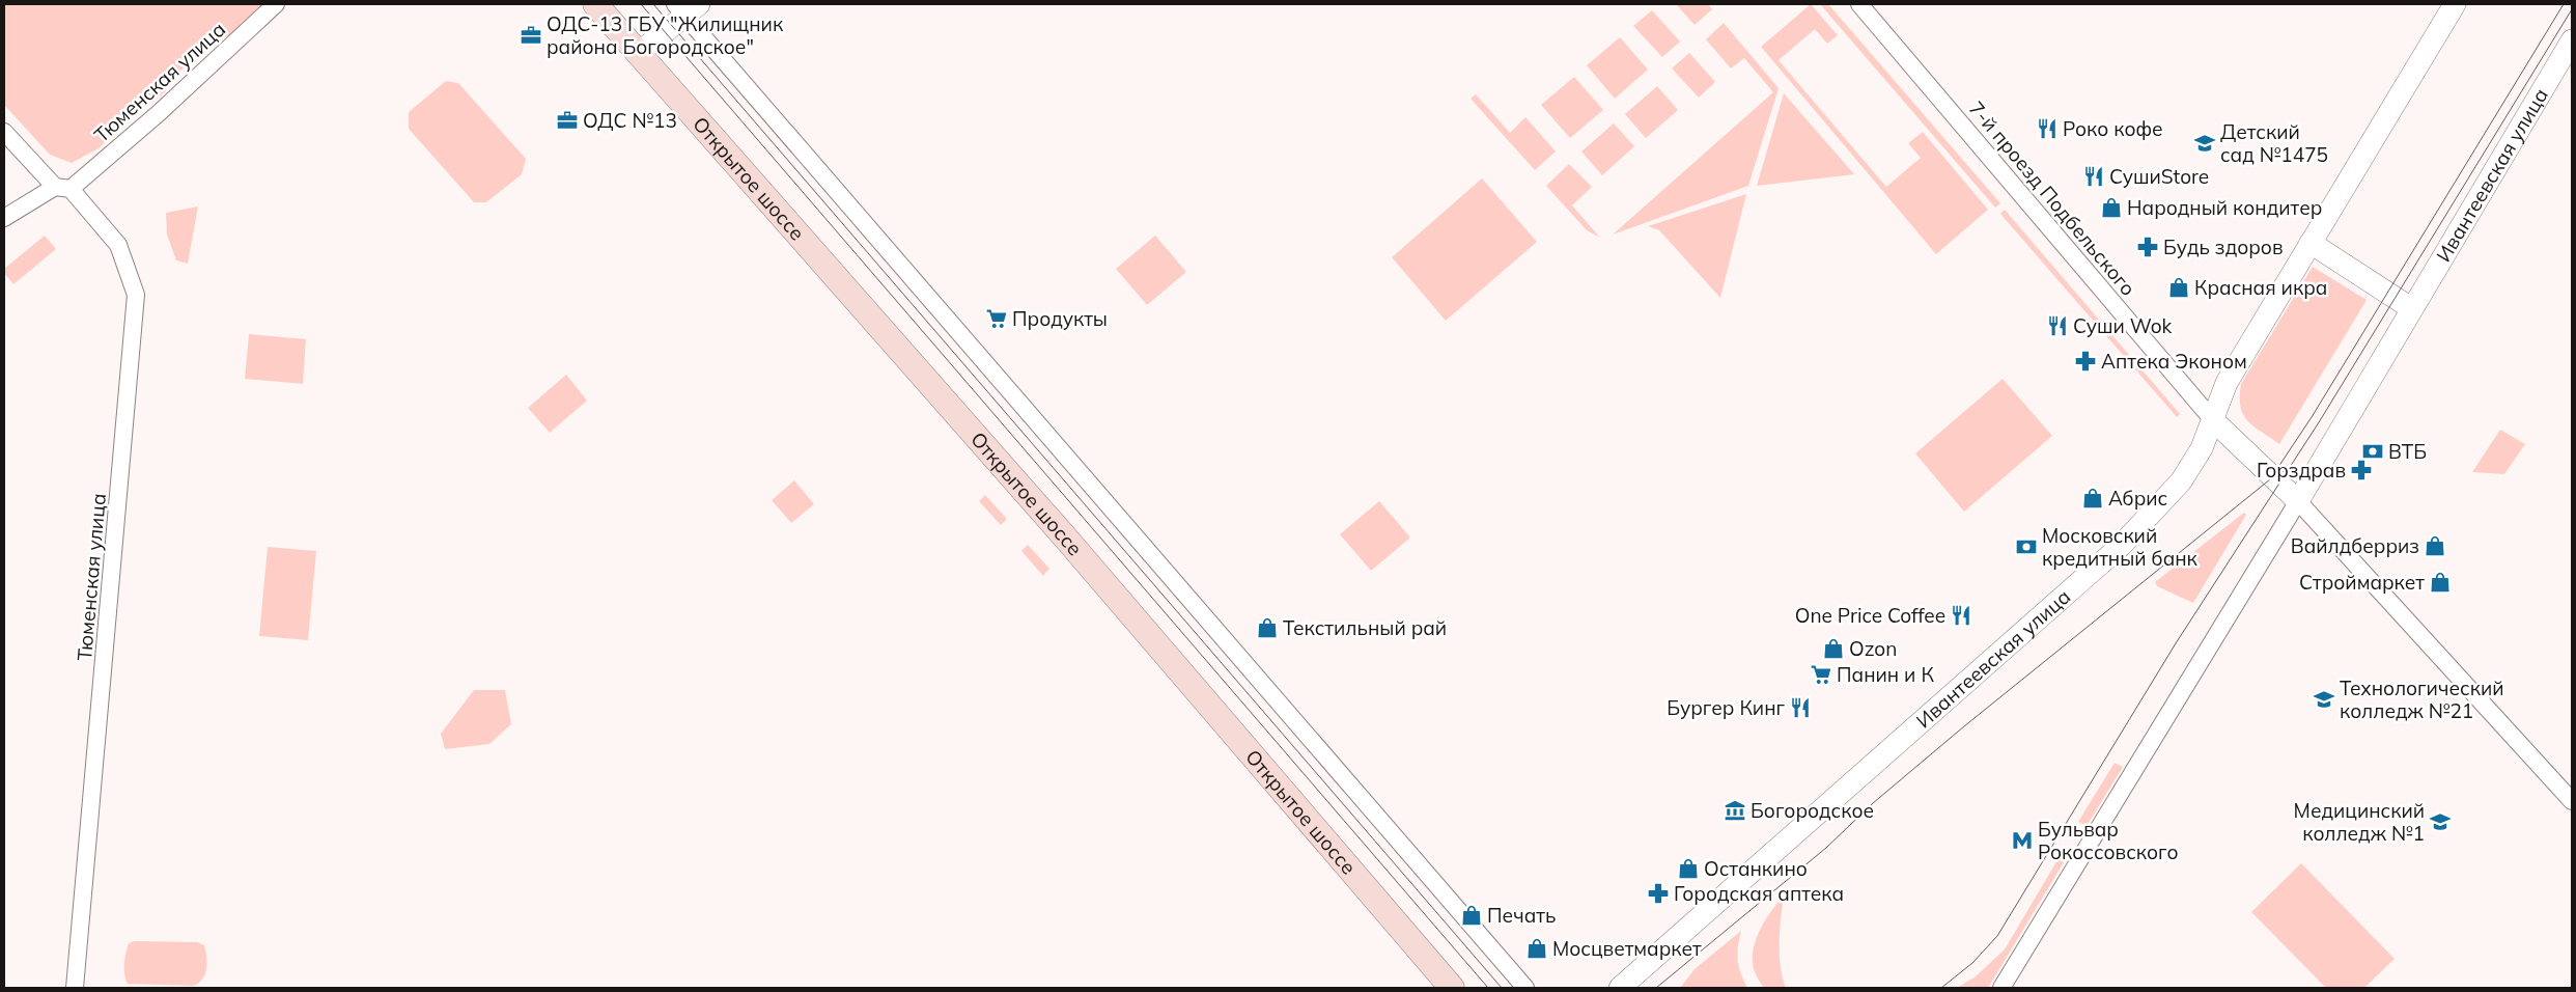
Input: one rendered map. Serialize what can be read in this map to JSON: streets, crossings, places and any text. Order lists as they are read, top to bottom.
{
  "streets": {
    "main road": ["Открытое шоссе"],
    "street": ["Тюменская улица", "Ивантеевская улица", "7-й проезд Подбельского"]
  },
  "crossings": [
    ["Ивантеевская улица", "7-й проезд Подбельского"]
  ],
  "places": {
    "office": ["ОДС-13 ГБУ \"Жилищник района Богородское\"", "ОДС №13"],
    "restaurant": [
      "Роко кофе",
      "СушиStore",
      "Суши Wok",
      "One Price Coffee",
      "Бургер Кинг"
    ],
    "school or university": ["Детский сад №1475", "Технологический колледж №21", "Медицинский колледж №1"],
    "shop": [
      "Народный кондитер",
      "Красная икра",
      "Абрис",
      "Вайлдберриз",
      "Строймаркет",
      "Текстильный рай",
      "Ozon",
      "Останкино",
      "Печать",
      "Мосцветмаркет"
    ],
    "pharmacy": [
      "Будь здоров",
      "Аптека Эконом",
      "Горздрав",
      "Городская аптека"
    ],
    "supermarket": ["Продукты", "Панин и К"],
    "bank": ["ВТБ", "Московский кредитный банк"],
    "museum": ["Богородское"],
    "metro station": ["Бульвар Рокоссовского"]
  }
}
